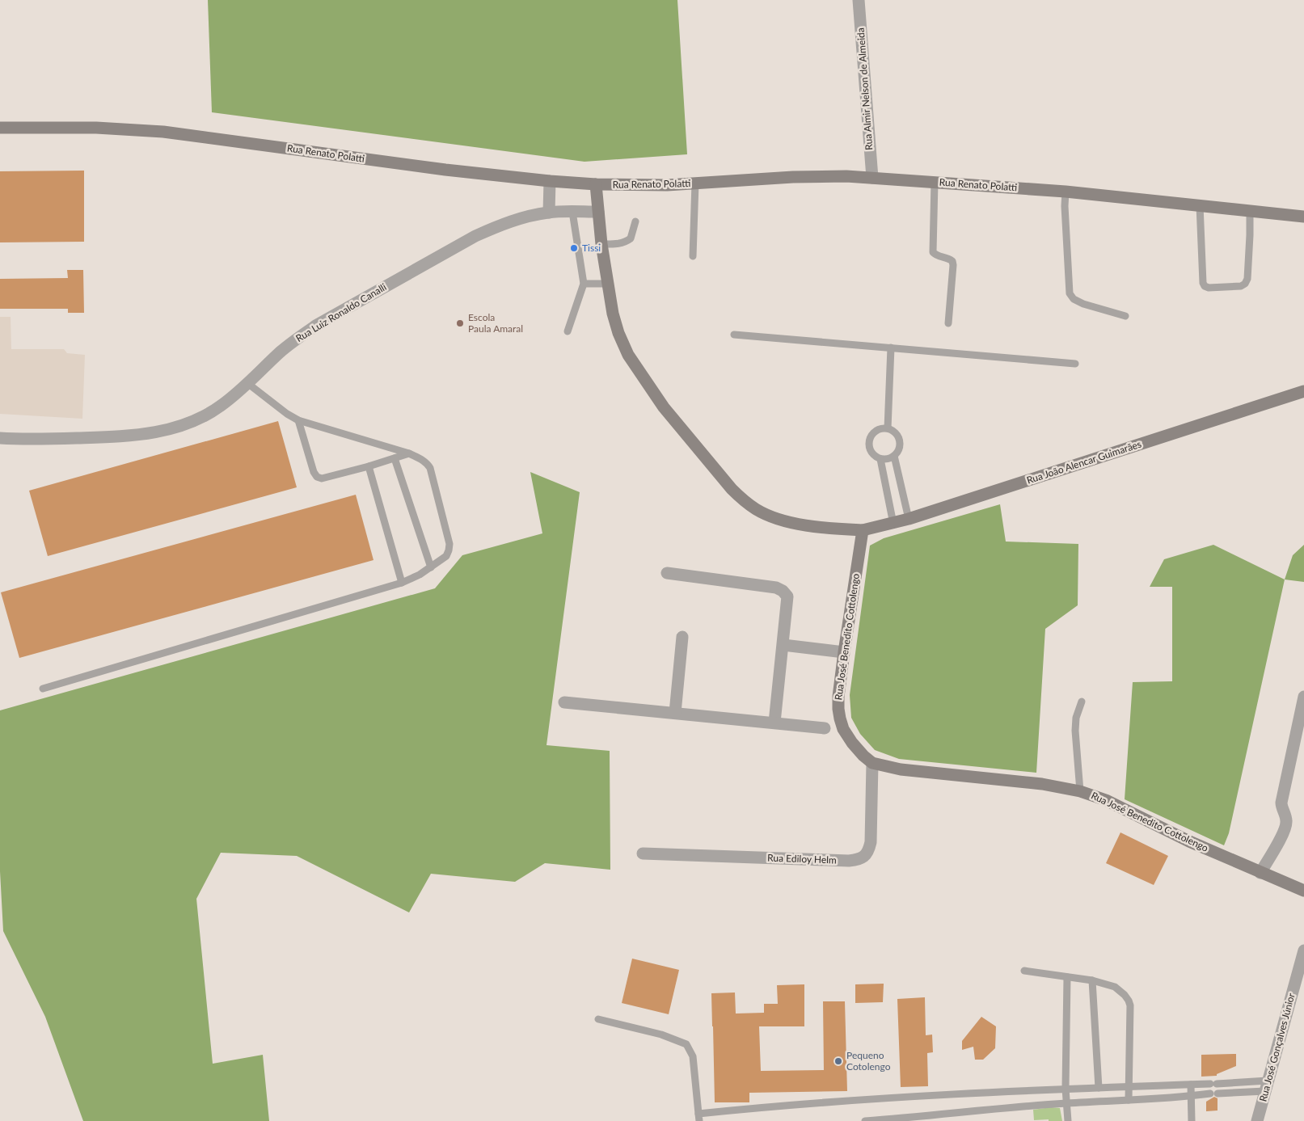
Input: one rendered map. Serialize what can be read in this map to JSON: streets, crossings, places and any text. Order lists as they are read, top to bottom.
{
  "streets": {
    "main road": ["Rua Renato Polatti", "Rua João Alencar Guimarães", "Rua José Benedito Cottolengo"],
    "street": [
      "Rua Almir Nelson de Almeida",
      "Rua Luiz Ronaldo Canalli",
      "Rua Ediloy Helm",
      "Rua José Gonçalves Júnior"
    ]
  },
  "crossings": [
    ["Rua Almir Nelson de Almeida", "Rua Renato Polatti"],
    ["Rua João Alencar Guimarães", "Rua José Benedito Cottolengo"],
    ["Rua José Benedito Cottolengo", "Rua Ediloy Helm"]
  ],
  "places": ["Tissi", "Escola Paula Amaral", "Pequeno Cotolengo"]
}
